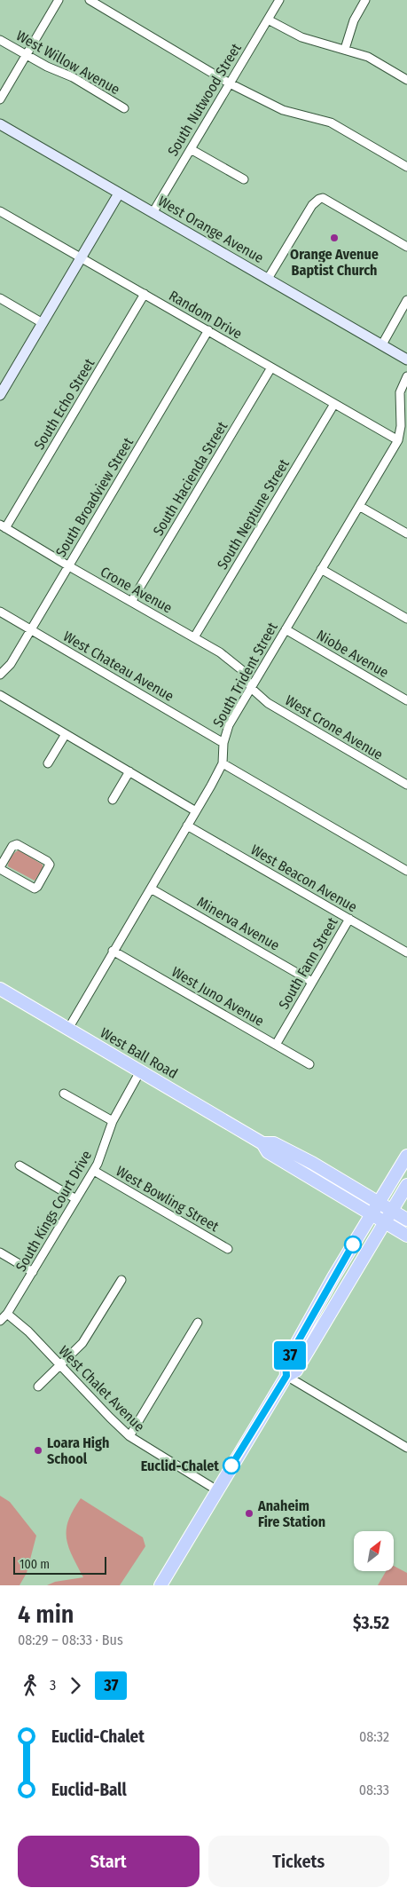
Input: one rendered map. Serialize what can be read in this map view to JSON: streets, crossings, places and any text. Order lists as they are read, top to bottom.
{
  "streets": {
    "main road": ["West Ball Road"],
    "street": [
      "West Willow Avenue",
      "South Nutwood Street",
      "West Orange Avenue",
      "Random Drive",
      "South Echo Street",
      "South Hacienda Street",
      "South Broadview Street",
      "South Neptune Street",
      "Crone Avenue",
      "Niobe Avenue",
      "West Chateau Avenue",
      "South Trident Street",
      "West Crone Avenue",
      "West Beacon Avenue",
      "Minerva Avenue",
      "South Fann Street",
      "West Juno Avenue",
      "West Bowling Street",
      "South Kings Court Drive",
      "West Chalet Avenue"
    ]
  },
  "crossings": [
    ["South Nutwood Street", "West Orange Avenue"],
    ["Random Drive", "South Echo Street"],
    ["Random Drive", "South Hacienda Street"],
    ["Random Drive", "South Broadview Street"],
    ["Random Drive", "South Neptune Street"],
    ["Random Drive", "South Trident Street"],
    ["South Echo Street", "Crone Avenue"],
    ["South Hacienda Street", "Crone Avenue"],
    ["South Broadview Street", "Crone Avenue"],
    ["South Broadview Street", "West Chateau Avenue"],
    ["South Neptune Street", "Crone Avenue"],
    ["Crone Avenue", "South Trident Street"],
    ["Crone Avenue", "West Crone Avenue"],
    ["Niobe Avenue", "South Trident Street"],
    ["West Chateau Avenue", "South Trident Street"],
    ["South Trident Street", "West Crone Avenue"],
    ["South Trident Street", "West Beacon Avenue"],
    ["South Trident Street", "Minerva Avenue"],
    ["South Trident Street", "West Juno Avenue"],
    ["South Trident Street", "West Ball Road"],
    ["West Beacon Avenue", "South Fann Street"],
    ["Minerva Avenue", "South Fann Street"],
    ["South Fann Street", "West Juno Avenue"],
    ["West Ball Road", "South Kings Court Drive"],
    ["West Bowling Street", "South Kings Court Drive"],
    ["South Kings Court Drive", "West Chalet Avenue"]
  ],
  "places": [
    "Orange Avenue Baptist Church",
    "Loara High School",
    "Euclid-Chalet",
    "Anaheim Fire Station"
  ],
  "lines": ["bus line 37"],
  "scale_bar": "100 m",
  "north": "top right",
  "page": {
    "on_map": "37",
    "scale": "100 m",
    "heading": ["4 min", "08:29 – 08:33 · Bus", "$3.52"],
    "legs": ["3", "37"],
    "list": [
      {
        "name": "Euclid-Chalet",
        "value": "08:32"
      },
      {
        "name": "Euclid-Ball",
        "value": "08:33"
      }
    ],
    "buttons": ["Start", "Tickets"]
  }
}
